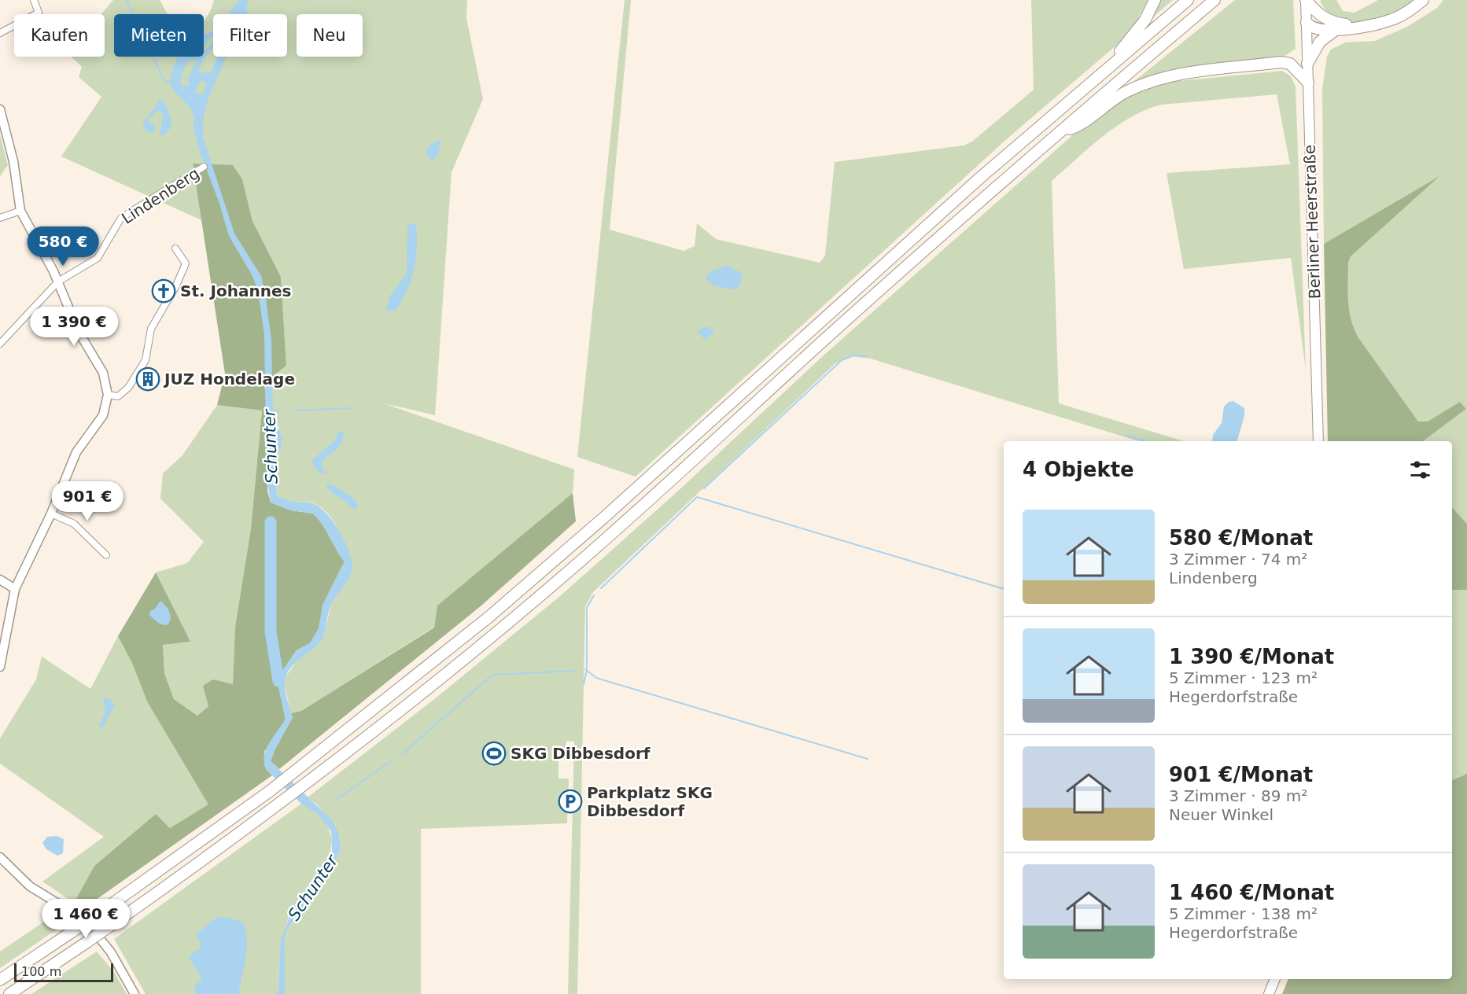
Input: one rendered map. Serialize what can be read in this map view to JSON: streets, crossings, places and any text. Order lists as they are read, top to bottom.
{
  "streets": {
    "main road": ["Berliner Heerstraße"],
    "street": ["Lindenberg"]
  },
  "water": ["Schunter"],
  "places": {
    "church": ["St. Johannes"],
    "building": ["JUZ Hondelage"],
    "sports": ["SKG Dibbesdorf"],
    "parking": ["Parkplatz SKG Dibbesdorf"]
  },
  "scale_bar": "100 m",
  "page": {
    "chip": [
      "Kaufen",
      "Mieten",
      "Filter",
      "Neu"
    ],
    "price": [
      "580 €",
      "1 390 €",
      "901 €",
      "1 460 €"
    ],
    "heading": "4 Objekte",
    "list": [
      {
        "name": "580 €/Monat",
        "note": "3 Zimmer · 74 m² · Lindenberg"
      },
      {
        "name": "1 390 €/Monat",
        "note": "5 Zimmer · 123 m² · Hegerdorfstraße"
      },
      {
        "name": "901 €/Monat",
        "note": "3 Zimmer · 89 m² · Neuer Winkel"
      },
      {
        "name": "1 460 €/Monat",
        "note": "5 Zimmer · 138 m² · Hegerdorfstraße"
      }
    ],
    "scale": "100 m"
  }
}
